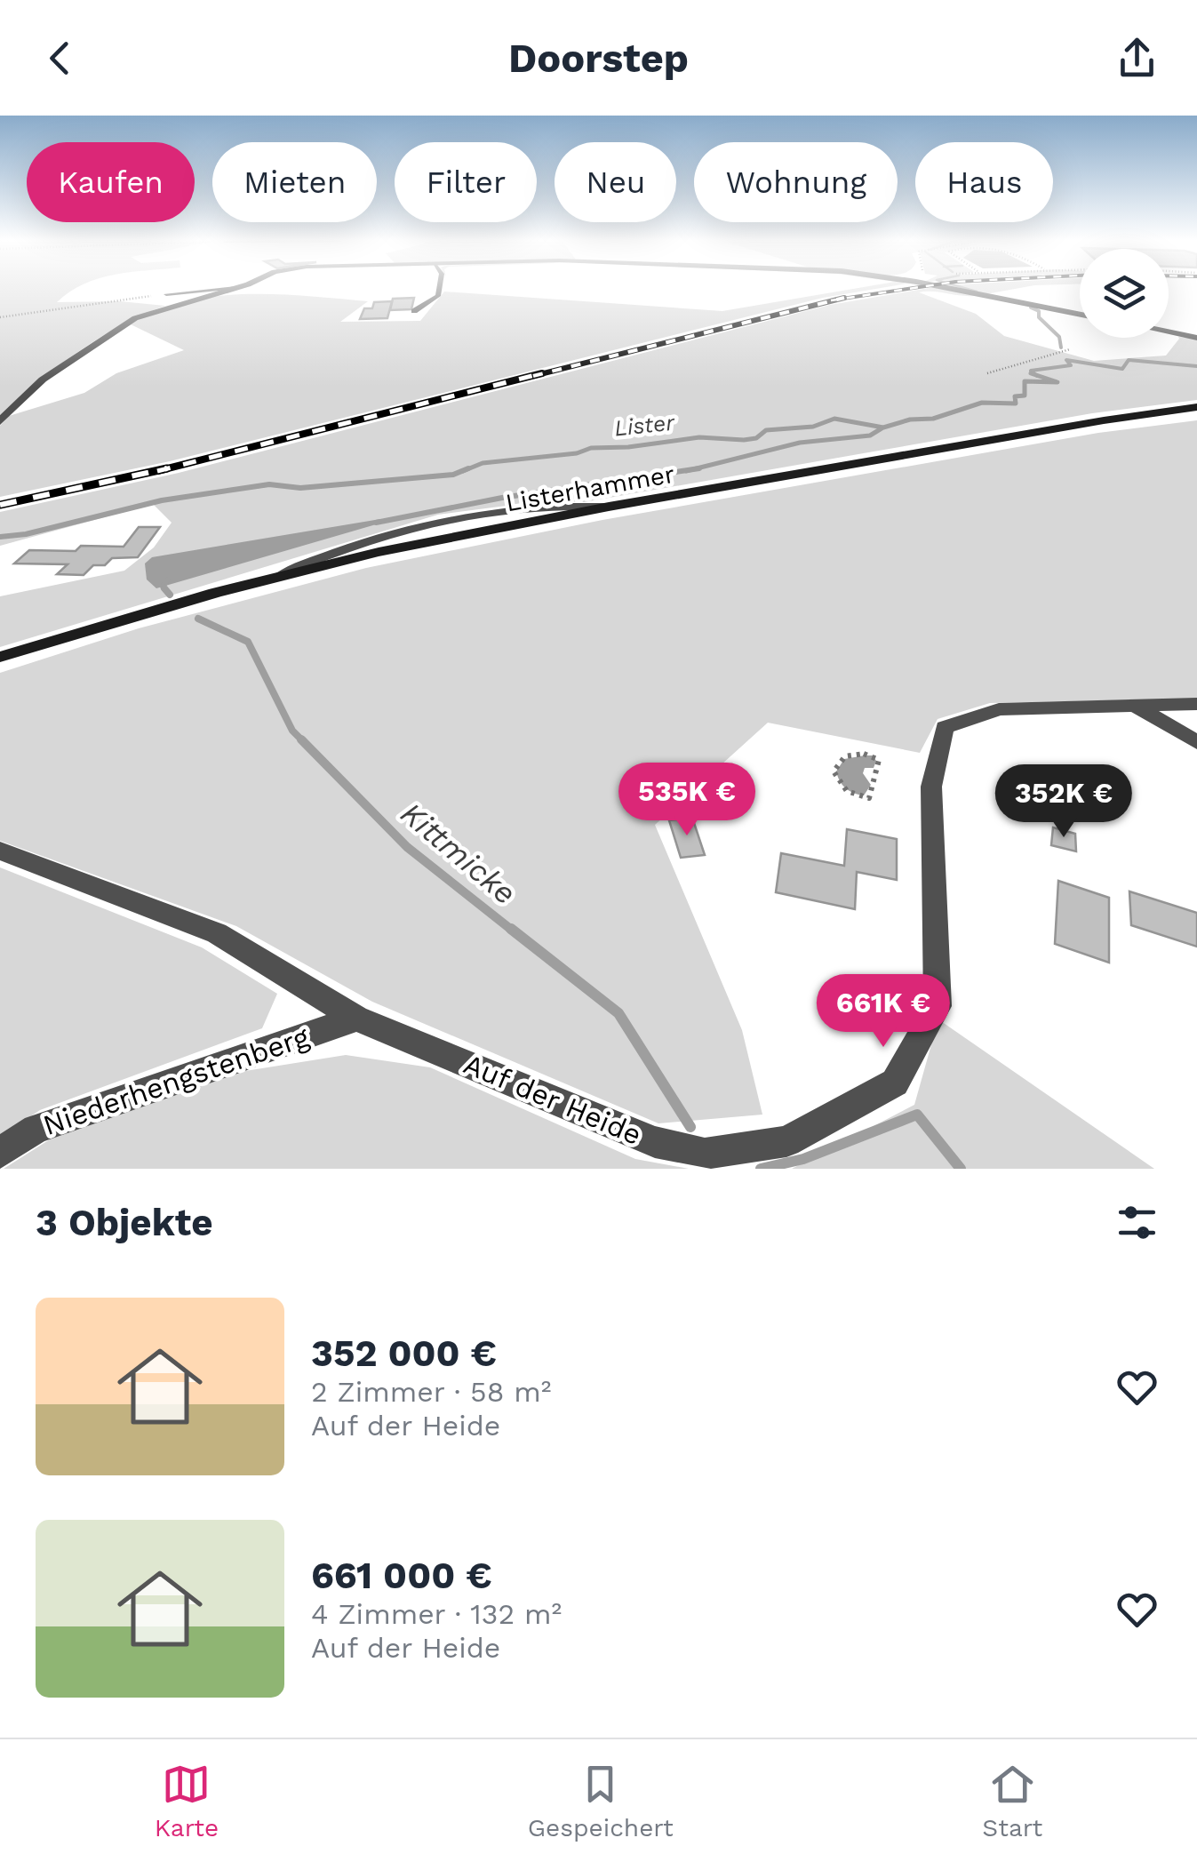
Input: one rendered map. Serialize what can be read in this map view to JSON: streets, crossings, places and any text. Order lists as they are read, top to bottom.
{
  "streets": {
    "main road": ["Listerhammer"],
    "street": ["Niederhengstenberg", "Auf der Heide"]
  },
  "crossings": [
    ["Niederhengstenberg", "Auf der Heide"]
  ],
  "water": ["Lister", "Kittmicke"],
  "page": {
    "header": "Doorstep",
    "chip": [
      "Kaufen",
      "Mieten",
      "Filter",
      "Neu",
      "Wohnung",
      "Haus"
    ],
    "price": ["535K €", "352K €", "661K €"],
    "heading": "3 Objekte",
    "list": [
      {
        "name": "352 000 €",
        "note": "2 Zimmer · 58 m² · Auf der Heide"
      },
      {
        "name": "661 000 €",
        "note": "4 Zimmer · 132 m² · Auf der Heide"
      }
    ],
    "tabs": ["Karte", "Gespeichert", "Start"]
  }
}
